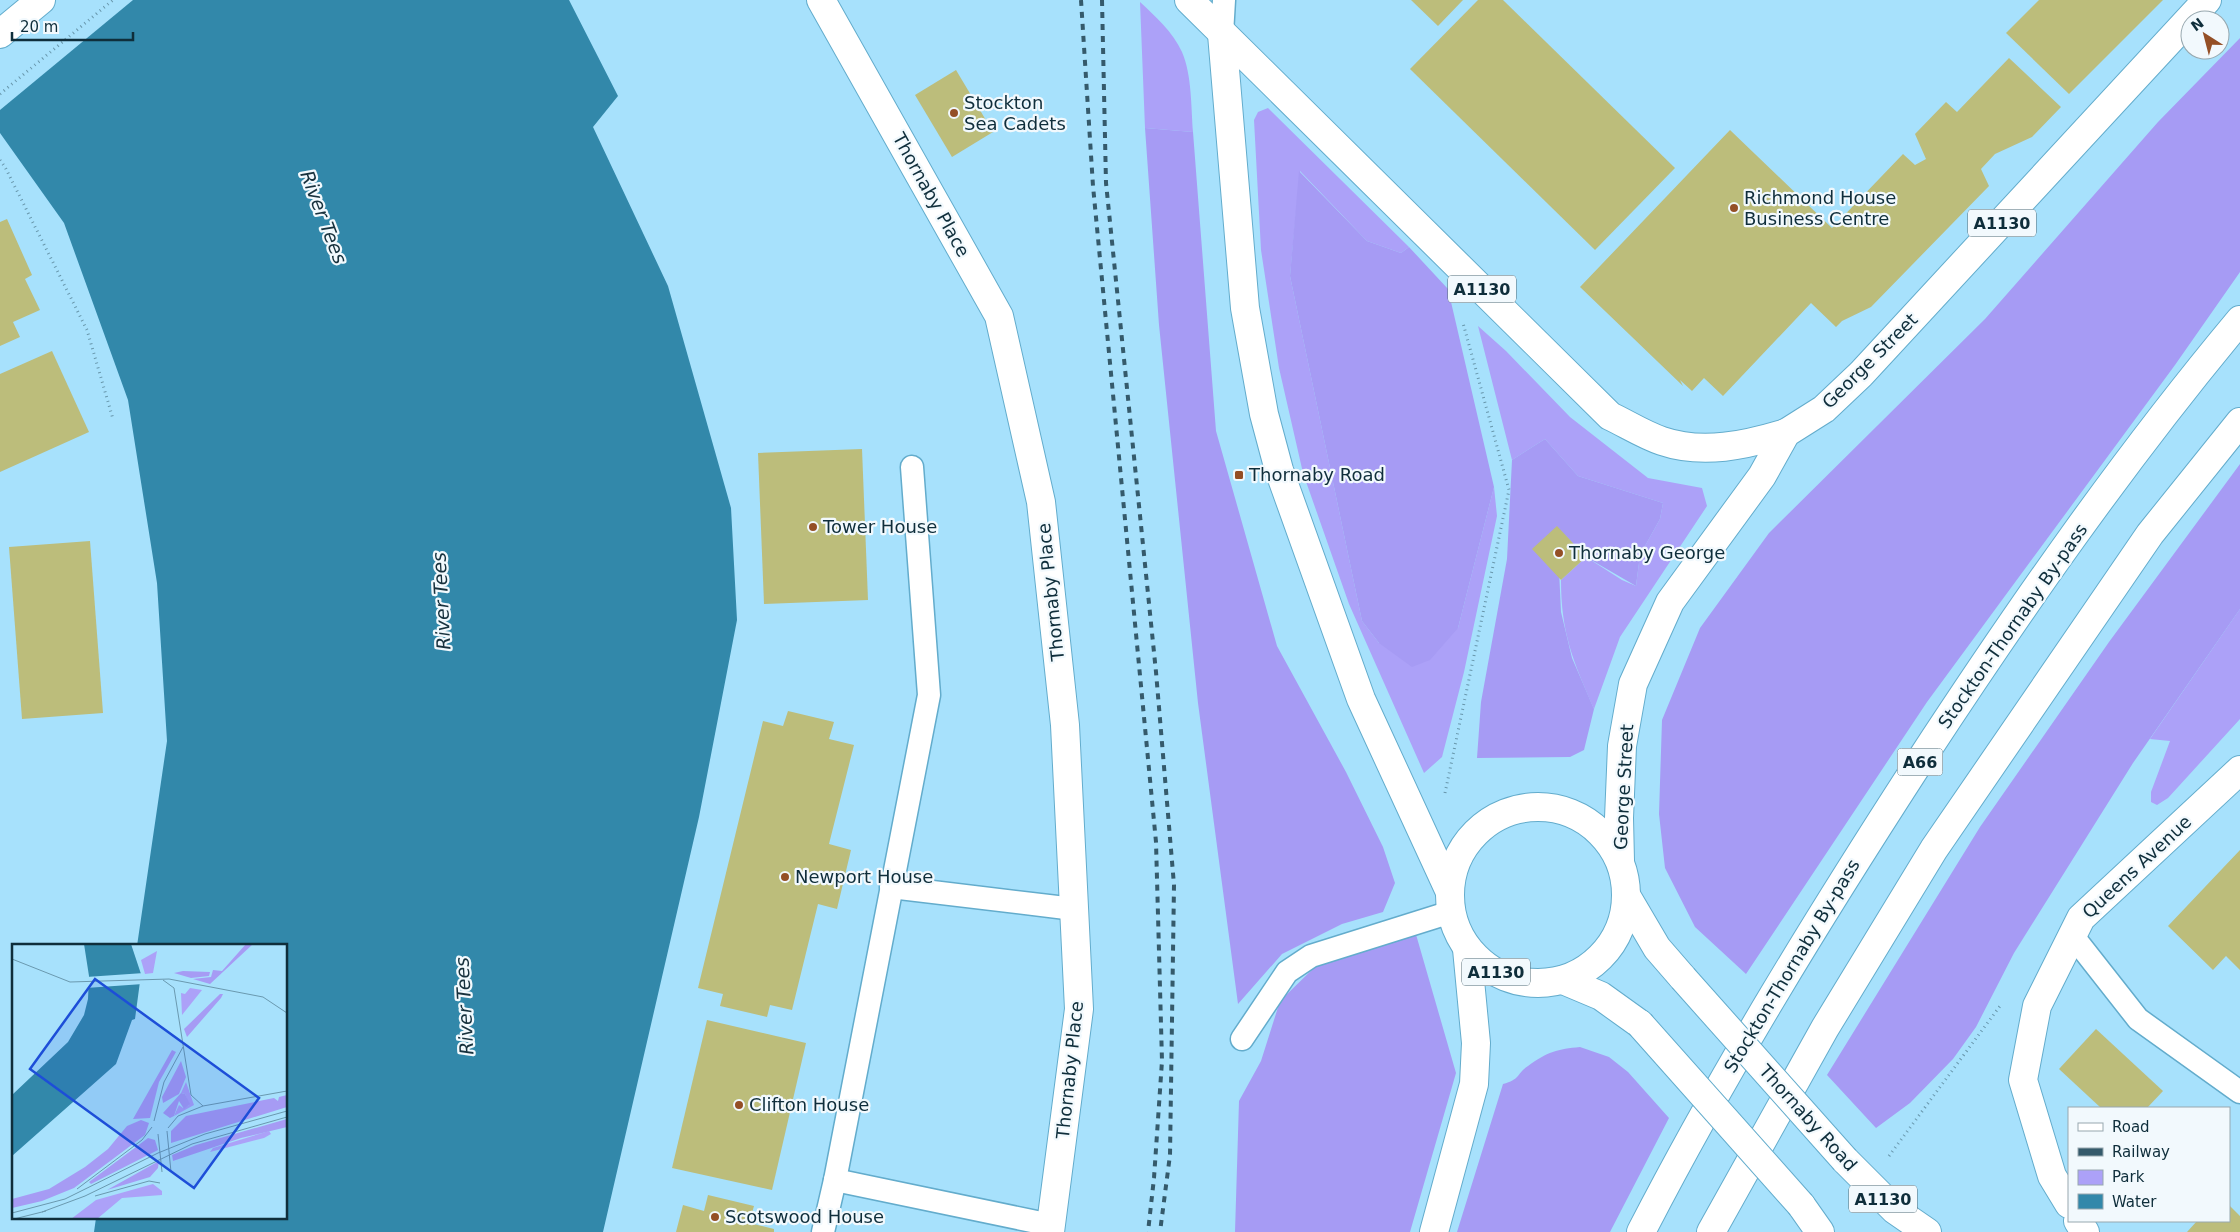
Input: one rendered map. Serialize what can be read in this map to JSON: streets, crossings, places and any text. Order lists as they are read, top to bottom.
{
  "streets": {
    "main road": [
      "Thornaby Place",
      "A1130",
      "George Street",
      "Stockton-Thornaby By-pass",
      "A66",
      "Queens Avenue",
      "Thornaby Road"
    ]
  },
  "crossings": [
    ["A1130", "George Street"],
    ["A1130", "Thornaby Road"],
    ["George Street", "Thornaby Road"]
  ],
  "water": ["River Tees"],
  "places": {
    "other": [
      "Stockton Sea Cadets",
      "Richmond House Business Centre",
      "Tower House",
      "Thornaby George",
      "Newport House",
      "Clifton House",
      "Scotswood House"
    ],
    "transit": ["Thornaby Road"]
  },
  "legend": [
    "Road",
    "Railway",
    "Park",
    "Water"
  ],
  "scale_bar": "20 m",
  "north": "top left"
}
